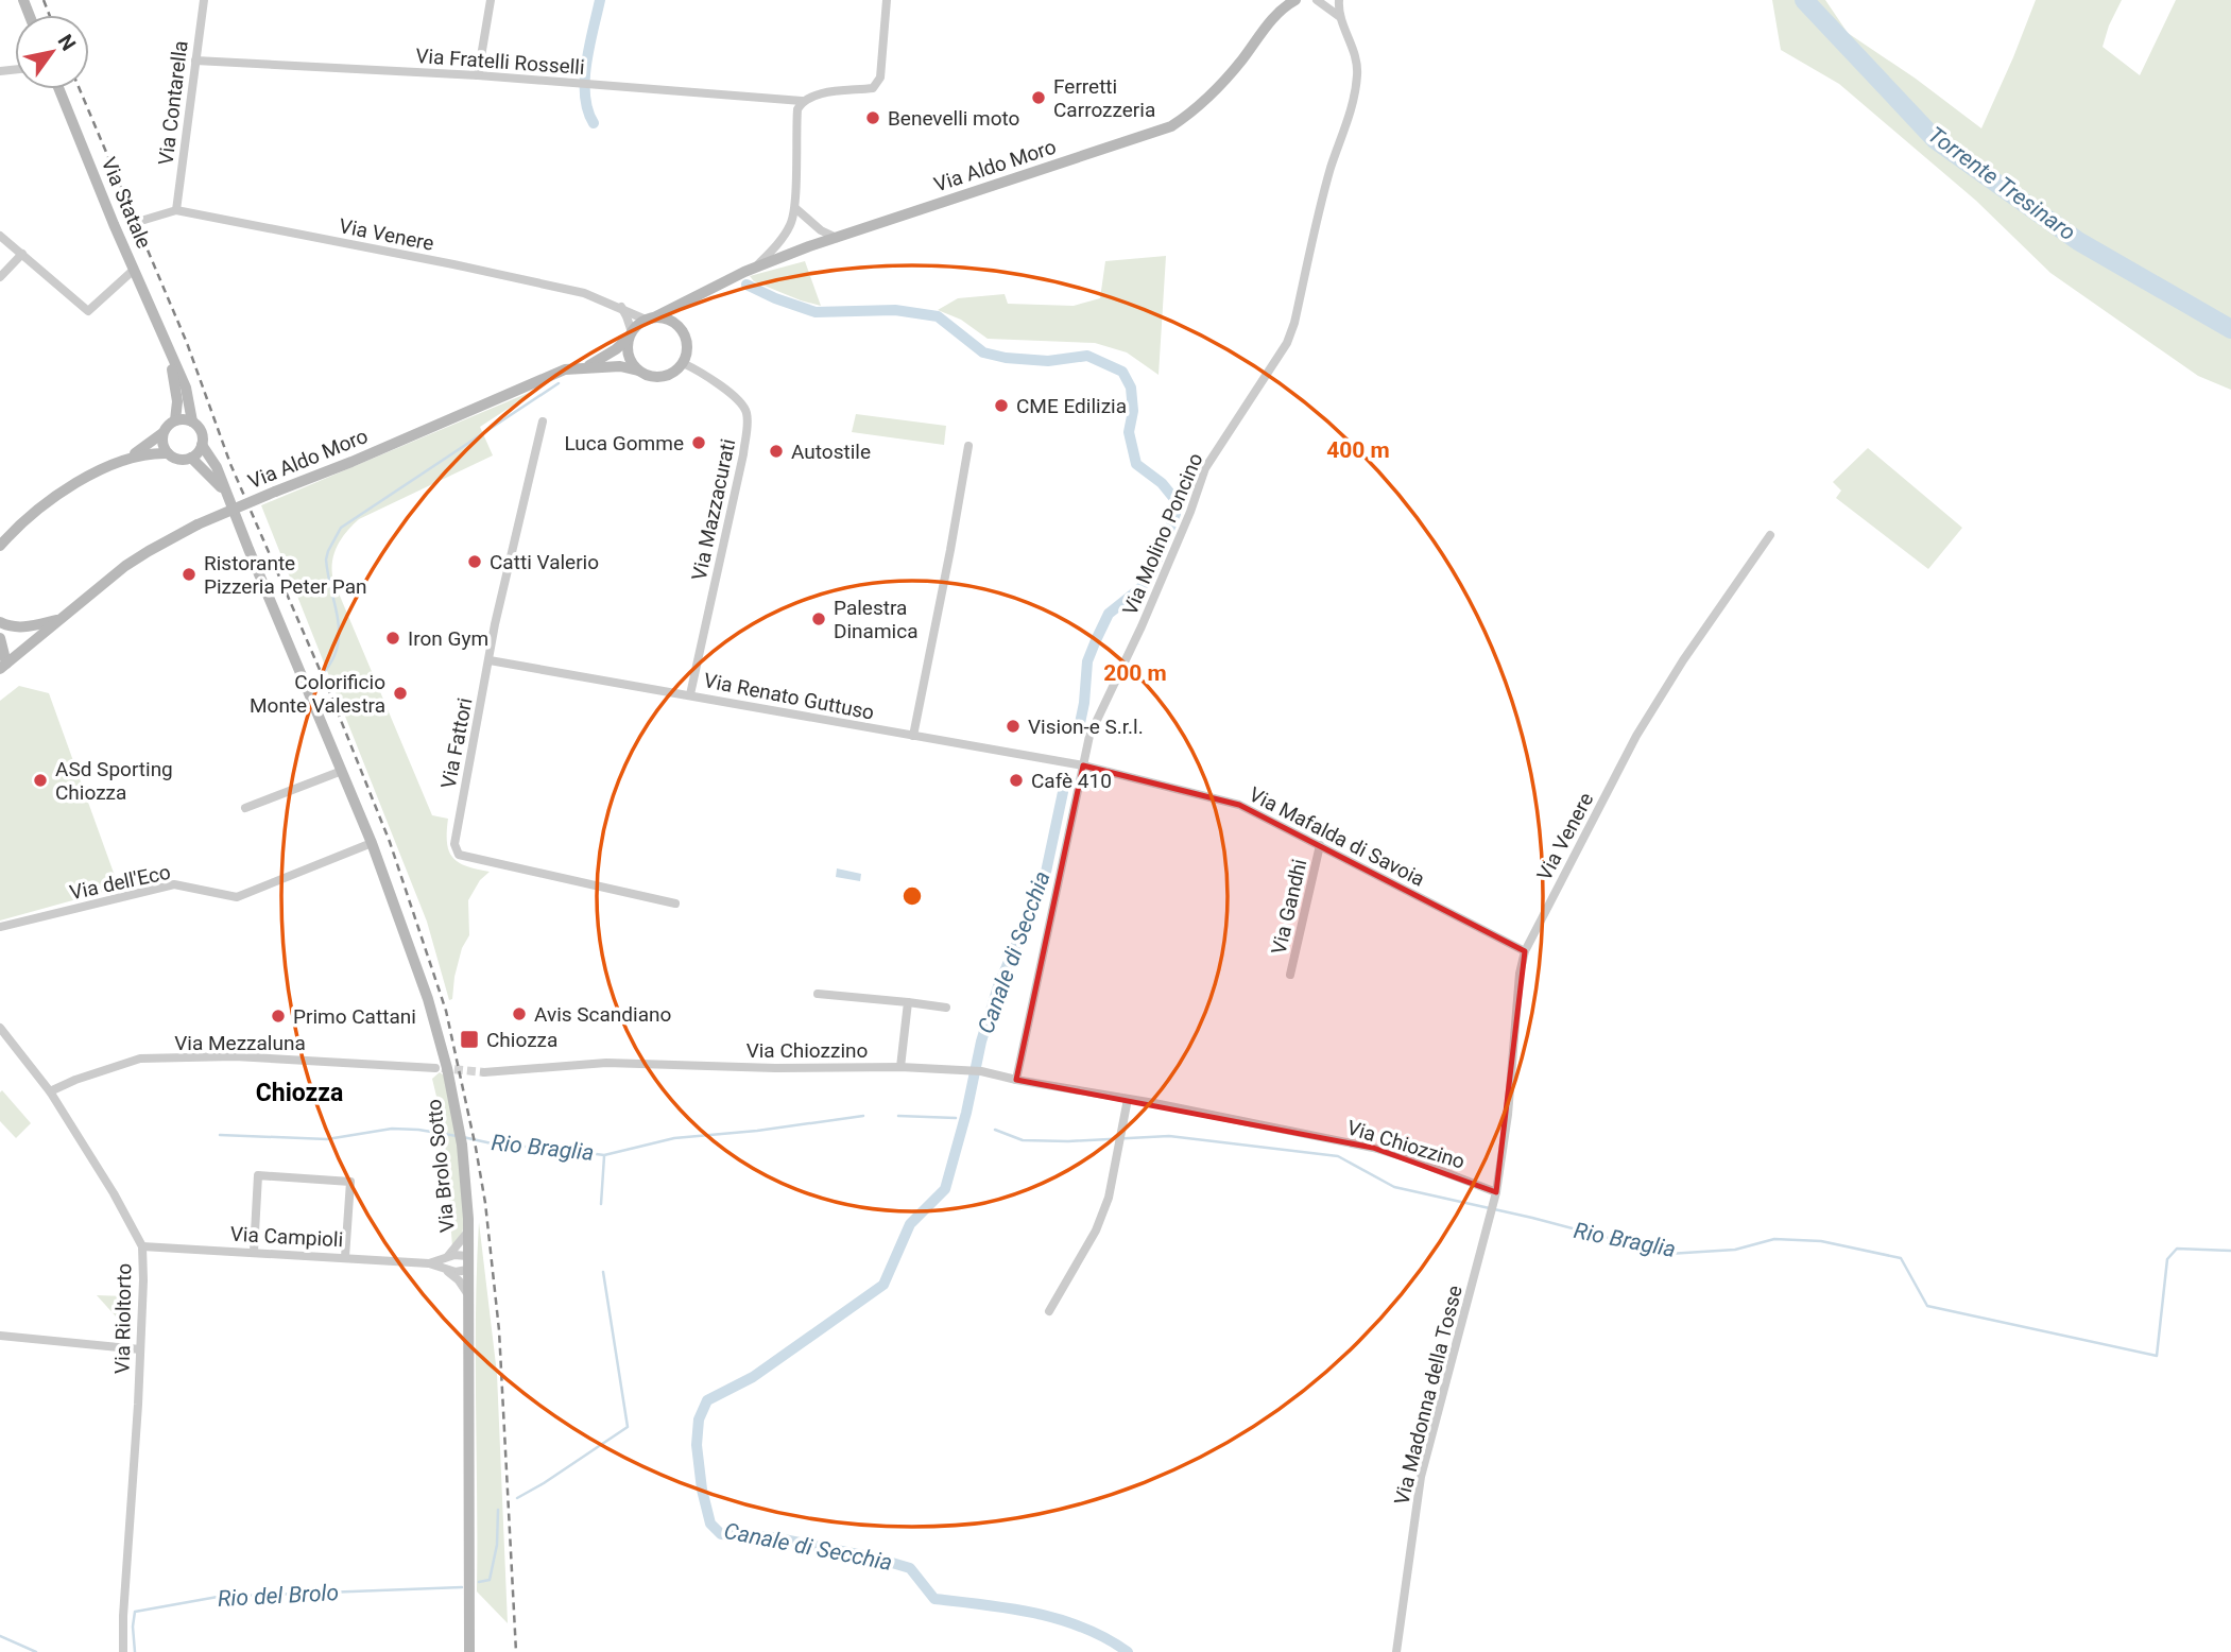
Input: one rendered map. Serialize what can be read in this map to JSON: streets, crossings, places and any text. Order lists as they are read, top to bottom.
{
  "streets": {
    "main road": ["Via Aldo Moro", "Via Statale", "Via Brolo Sotto"],
    "street": [
      "Via Fratelli Rosselli",
      "Via Contarella",
      "Via Venere",
      "Via Mazzacurati",
      "Via Molino Poncino",
      "Via Renato Guttuso",
      "Via Fattori",
      "Via Mafalda di Savoia",
      "Via dell'Eco",
      "Via Gandhi",
      "Via Mezzaluna",
      "Via Chiozzino",
      "Via Campioli",
      "Via Rioltorto",
      "Via Madonna della Tosse"
    ]
  },
  "crossings": [
    ["Via Fratelli Rosselli", "Via Contarella"],
    ["Via Contarella", "Via Venere"],
    ["Via Aldo Moro", "Via Venere"],
    ["Via Aldo Moro", "Via Mazzacurati"],
    ["Via Statale", "Via Brolo Sotto"],
    ["Via Venere", "Via Mazzacurati"],
    ["Via Venere", "Via Mafalda di Savoia"],
    ["Via Venere", "Via Chiozzino"],
    ["Via Venere", "Via Madonna della Tosse"],
    ["Via Mazzacurati", "Via Renato Guttuso"],
    ["Via Molino Poncino", "Via Renato Guttuso"],
    ["Via Molino Poncino", "Via Mafalda di Savoia"],
    ["Via Molino Poncino", "Via Chiozzino"],
    ["Via Renato Guttuso", "Via Fattori"],
    ["Via Renato Guttuso", "Via Mafalda di Savoia"],
    ["Via Mafalda di Savoia", "Via Gandhi"],
    ["Via dell'Eco", "Via Brolo Sotto"],
    ["Via Mezzaluna", "Via Rioltorto"],
    ["Via Chiozzino", "Via Madonna della Tosse"],
    ["Via Brolo Sotto", "Via Campioli"],
    ["Via Campioli", "Via Rioltorto"]
  ],
  "districts": ["Chiozza"],
  "water": [
    "Torrente Tresinaro",
    "Canale di Secchia",
    "Rio Braglia",
    "Rio del Brolo"
  ],
  "places": {
    "other": [
      "Ferretti Carrozzeria",
      "Benevelli moto",
      "CME Edilizia",
      "Luca Gomme",
      "Autostile",
      "Catti Valerio",
      "Ristorante Pizzeria Peter Pan",
      "Palestra Dinamica",
      "Iron Gym",
      "Colorificio Monte Valestra",
      "Vision-e S.r.l.",
      "ASd Sporting Chiozza",
      "Cafè 410",
      "Avis Scandiano",
      "Primo Cattani"
    ],
    "transit": ["Chiozza"]
  },
  "north": "top right",
  "rings": ["400 m", "200 m"]
}
